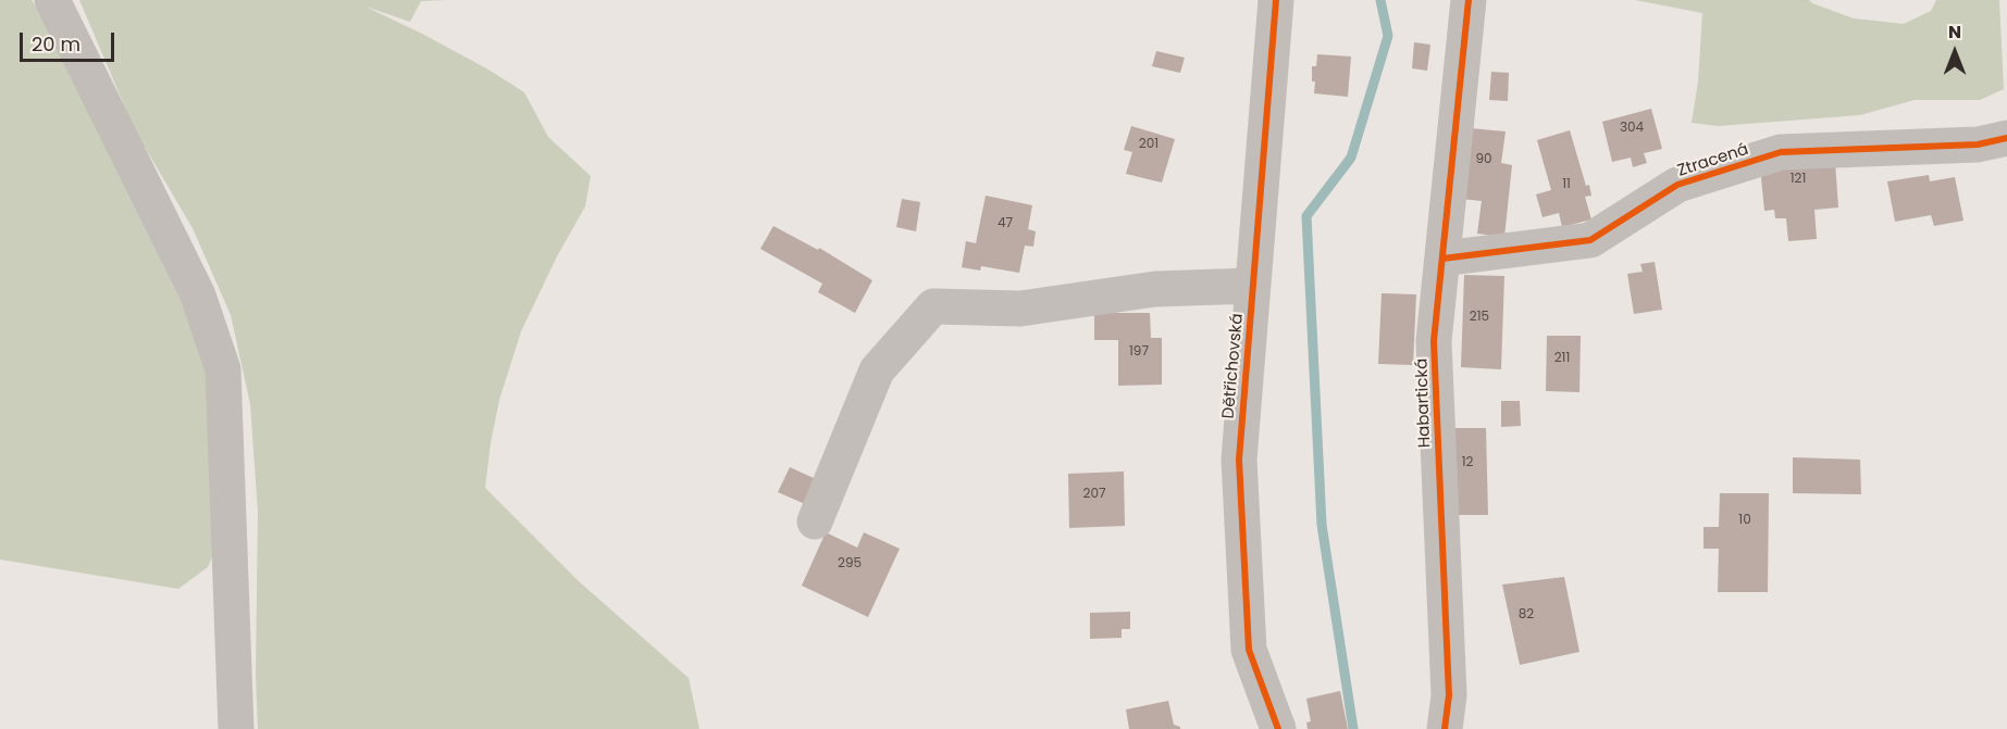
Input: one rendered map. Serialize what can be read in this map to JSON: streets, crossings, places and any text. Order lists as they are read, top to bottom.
{
  "streets": {
    "street": ["Ztracená", "Dětřichovská", "Habartická"]
  },
  "crossings": [
    ["Ztracená", "Habartická"]
  ],
  "house_numbers": [
    "304",
    "201",
    "90",
    "121",
    "11",
    "47",
    "215",
    "197",
    "211",
    "12",
    "207",
    "10",
    "295",
    "82"
  ],
  "scale_bar": "20 m",
  "north": "top"
}
